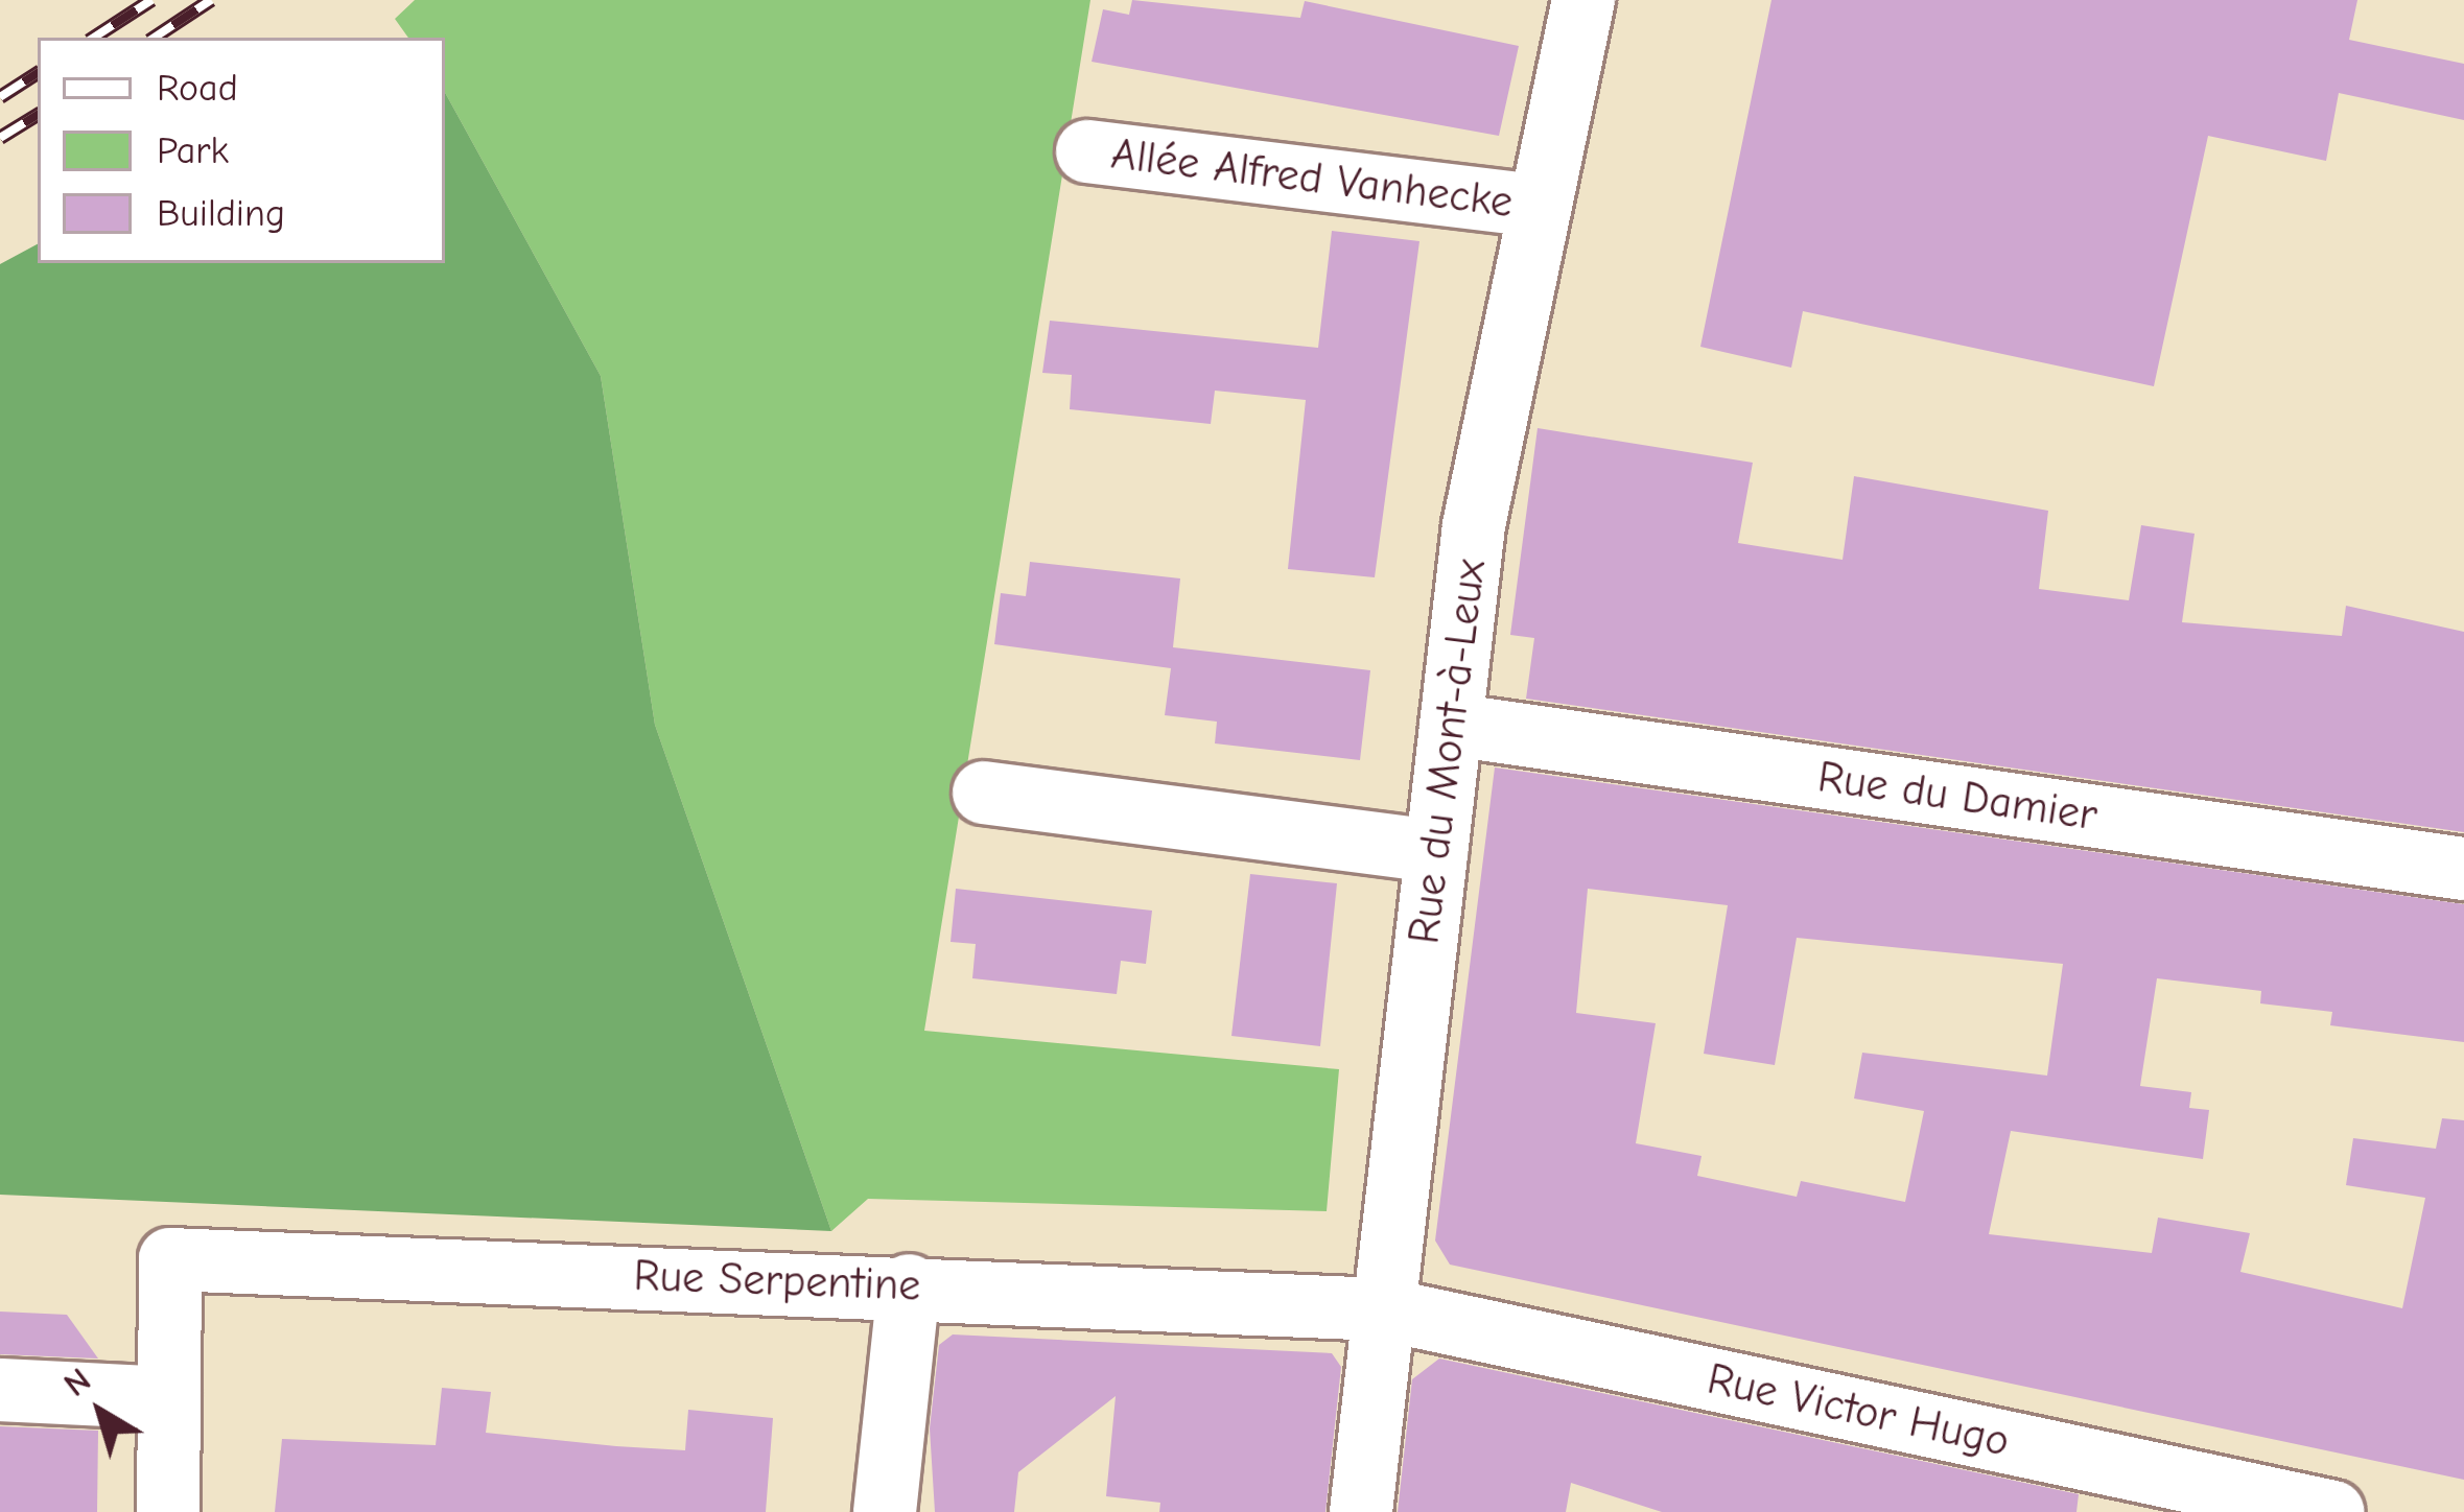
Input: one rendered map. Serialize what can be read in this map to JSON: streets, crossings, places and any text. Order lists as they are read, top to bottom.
{
  "streets": {
    "street": [
      "Allée Alfred Vanhecke",
      "Rue du Mont-à-Leux",
      "Rue du Damier",
      "Rue Serpentine",
      "Rue Victor Hugo"
    ]
  },
  "crossings": [
    ["Allée Alfred Vanhecke", "Rue du Mont-à-Leux"],
    ["Rue du Mont-à-Leux", "Rue du Damier"],
    ["Rue du Mont-à-Leux", "Rue Serpentine"],
    ["Rue du Mont-à-Leux", "Rue Victor Hugo"],
    ["Rue Serpentine", "Rue Victor Hugo"]
  ],
  "legend": ["Road", "Park", "Building"],
  "north": "top left"
}
